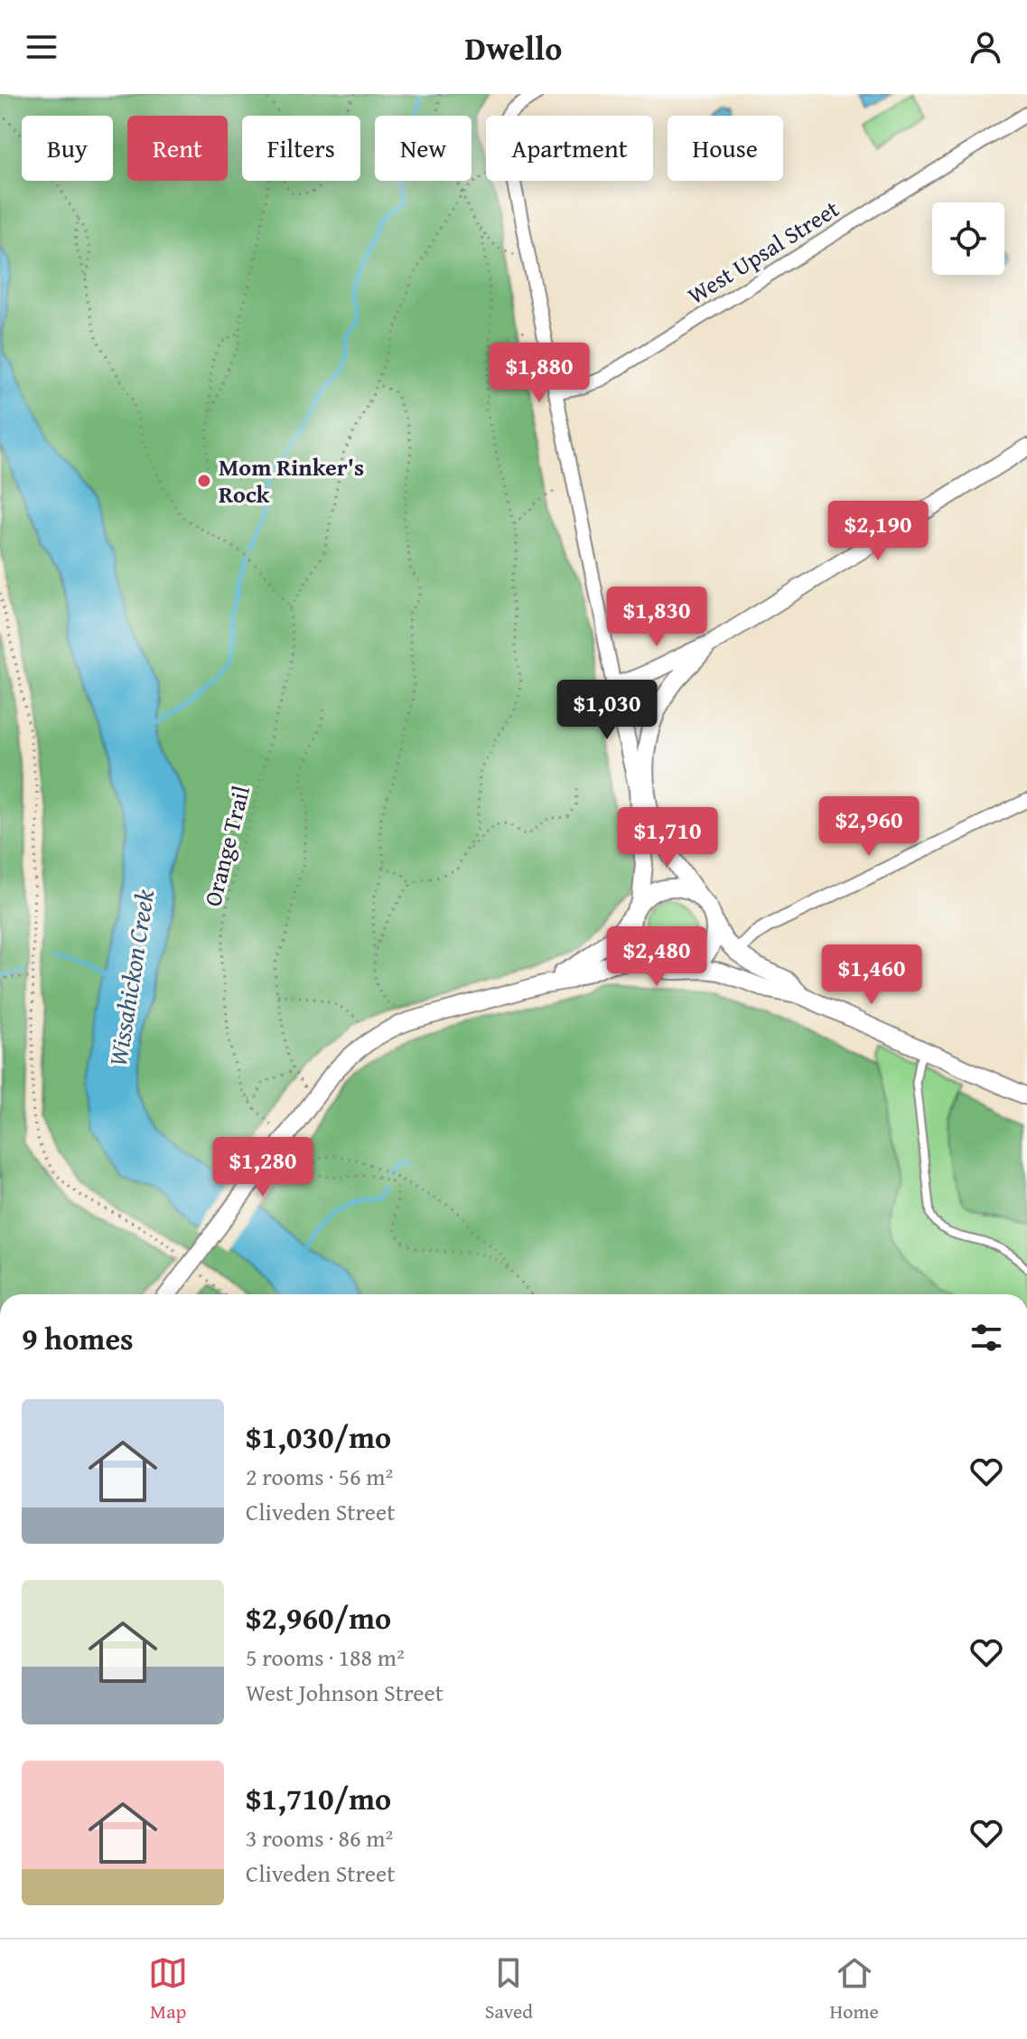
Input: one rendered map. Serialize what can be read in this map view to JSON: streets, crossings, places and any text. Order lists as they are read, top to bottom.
{
  "streets": {
    "street": ["West Upsal Street"],
    "path": ["Orange Trail"]
  },
  "water": ["Wissahickon Creek"],
  "places": ["Mom Rinker's Rock"],
  "page": {
    "header": "Dwello",
    "chip": [
      "Buy",
      "Rent",
      "Filters",
      "New",
      "Apartment",
      "House"
    ],
    "price": [
      "$1,880",
      "$2,190",
      "$1,830",
      "$1,030",
      "$2,960",
      "$1,710",
      "$2,480",
      "$1,460",
      "$1,280"
    ],
    "heading": "9 homes",
    "list": [
      {
        "name": "$1,030/mo",
        "note": "2 rooms · 56 m² · Cliveden Street"
      },
      {
        "name": "$2,960/mo",
        "note": "5 rooms · 188 m² · West Johnson Street"
      },
      {
        "name": "$1,710/mo",
        "note": "3 rooms · 86 m² · Cliveden Street"
      }
    ],
    "tabs": ["Map", "Saved", "Home"]
  }
}
